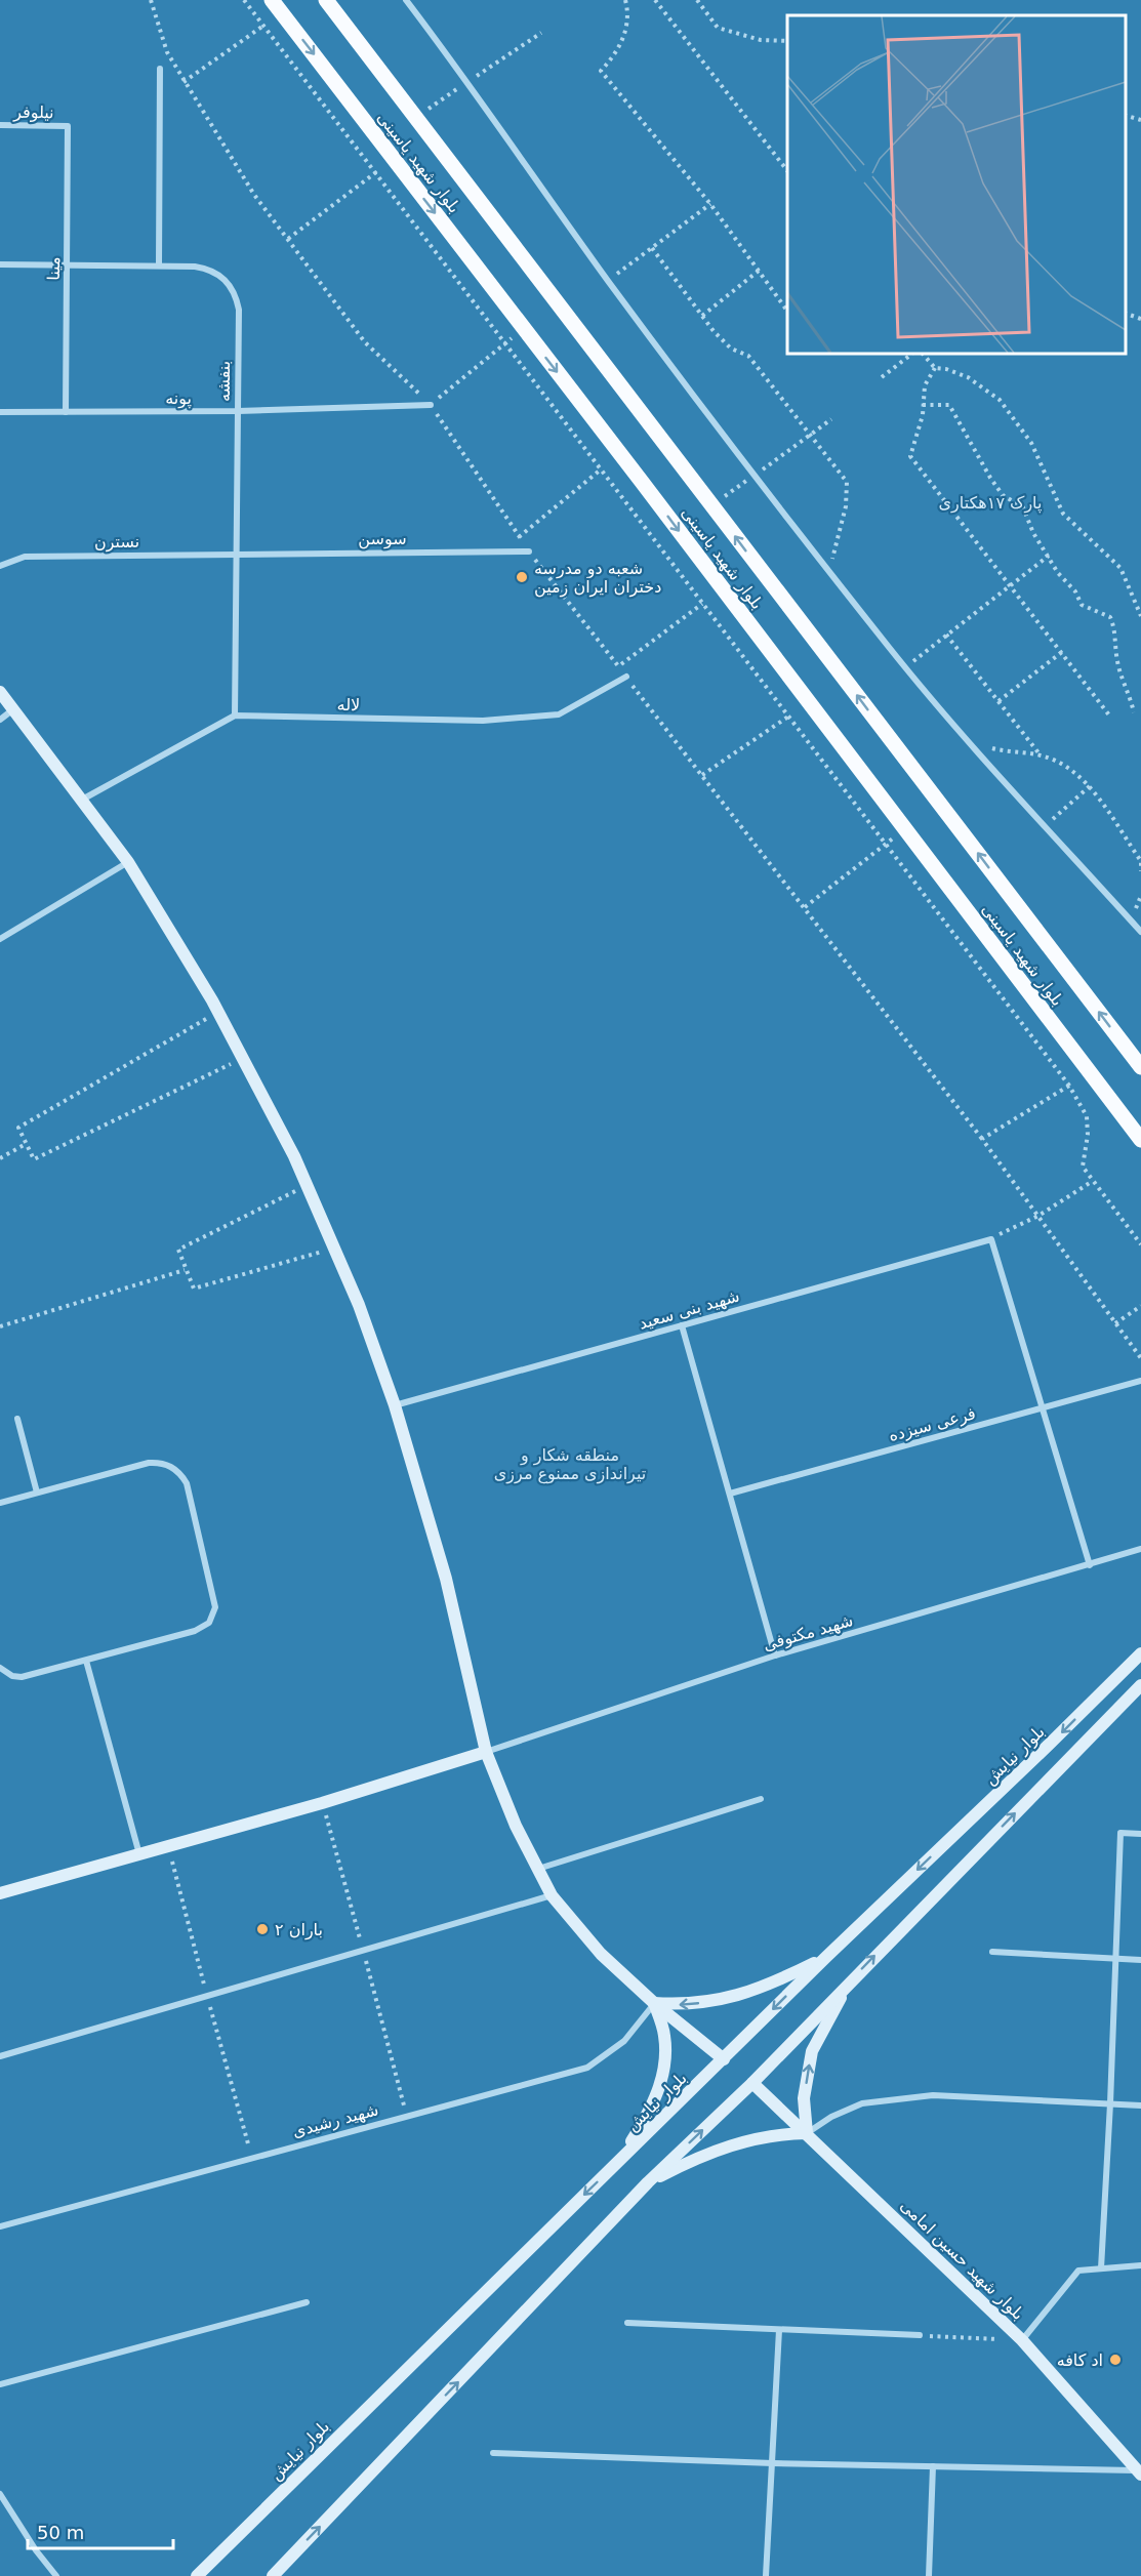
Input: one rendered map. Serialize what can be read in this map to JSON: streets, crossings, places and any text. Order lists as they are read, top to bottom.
{
  "streets": {
    "main road": ["بلوار شهید یاسینی", "بلوار نیایش", "بلوار شهید حسین امامی"],
    "street": [
      "نیلوفر",
      "مینا",
      "بنفشه",
      "پونه",
      "سوسن",
      "نسترن",
      "لاله",
      "شهید بنی سعید",
      "فرعی سیزده",
      "شهید مکتوفی",
      "شهید رشیدی"
    ]
  },
  "crossings": [
    ["نیلوفر", "مینا"],
    ["مینا", "بنفشه"],
    ["مینا", "پونه"],
    ["بنفشه", "پونه"],
    ["بنفشه", "سوسن"],
    ["بنفشه", "نسترن"],
    ["بنفشه", "لاله"],
    ["سوسن", "نسترن"]
  ],
  "parks": ["پارک ۱۷هکتاری", "منطقه شکار و تیراندازی ممنوع مرزی"],
  "places": ["شعبه دو مدرسه دختران ایران زمین", "باران ۲", "اد کافه"],
  "scale_bar": "50 m"
}
